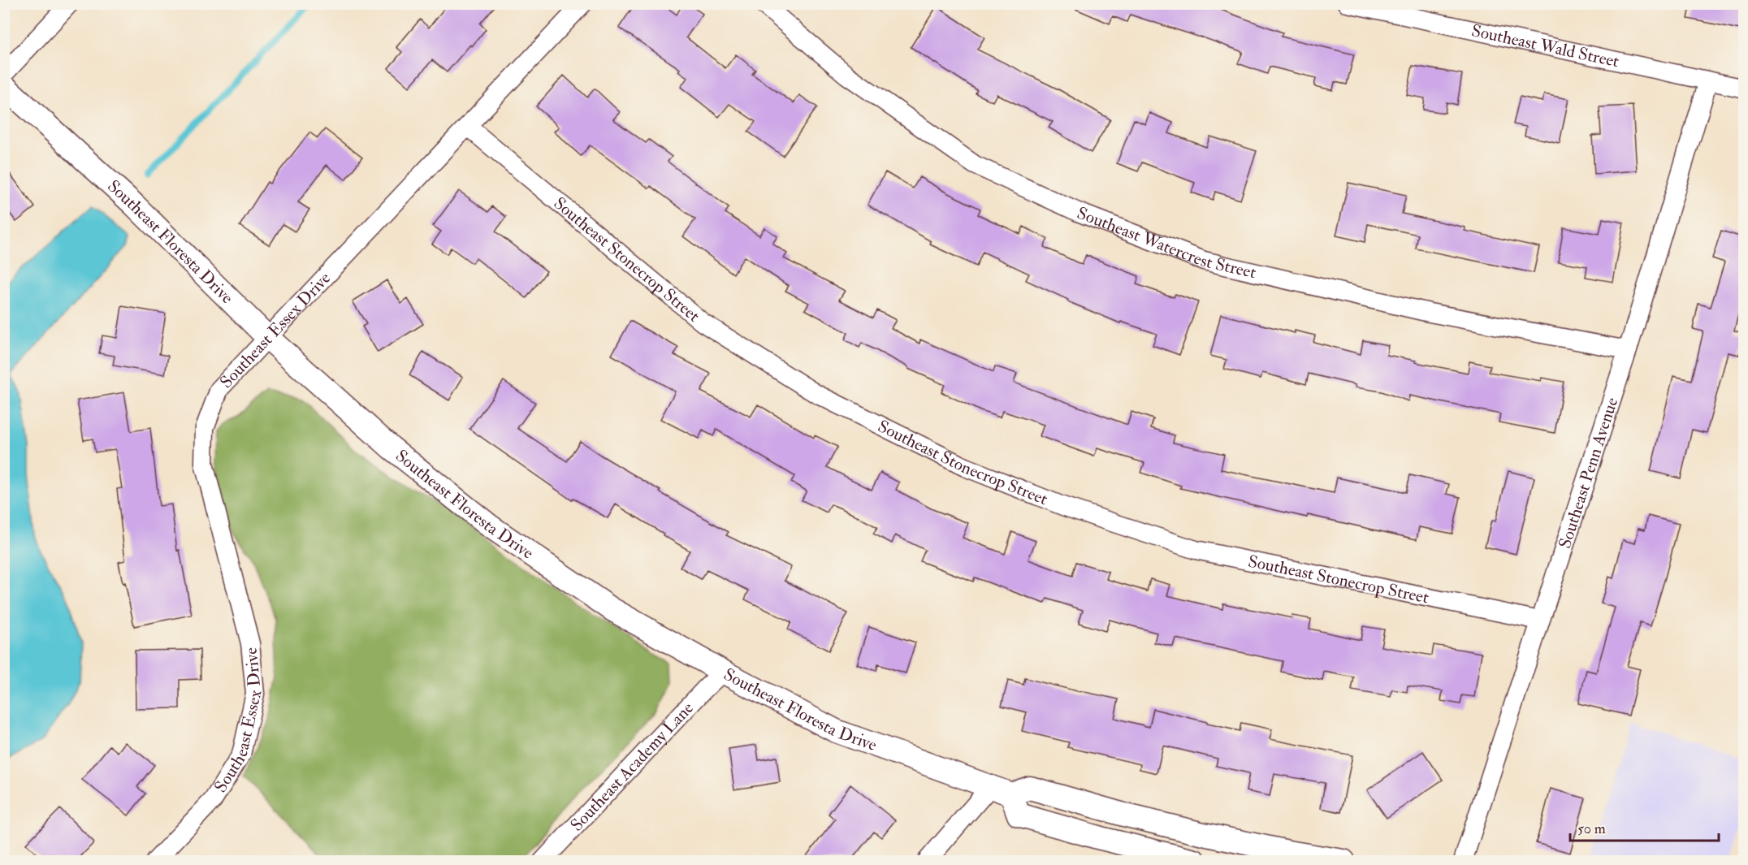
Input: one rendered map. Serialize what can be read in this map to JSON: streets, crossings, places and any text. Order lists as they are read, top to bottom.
{
  "streets": {
    "street": [
      "Southeast Wald Street",
      "Southeast Floresta Drive",
      "Southeast Watercrest Street",
      "Southeast Stonecrop Street",
      "Southeast Essex Drive",
      "Southeast Penn Avenue",
      "Southeast Academy Lane"
    ]
  },
  "crossings": [
    ["Southeast Wald Street", "Southeast Penn Avenue"],
    ["Southeast Floresta Drive", "Southeast Essex Drive"],
    ["Southeast Floresta Drive", "Southeast Academy Lane"],
    ["Southeast Watercrest Street", "Southeast Penn Avenue"],
    ["Southeast Stonecrop Street", "Southeast Essex Drive"],
    ["Southeast Stonecrop Street", "Southeast Penn Avenue"]
  ],
  "scale_bar": "50 m"
}
